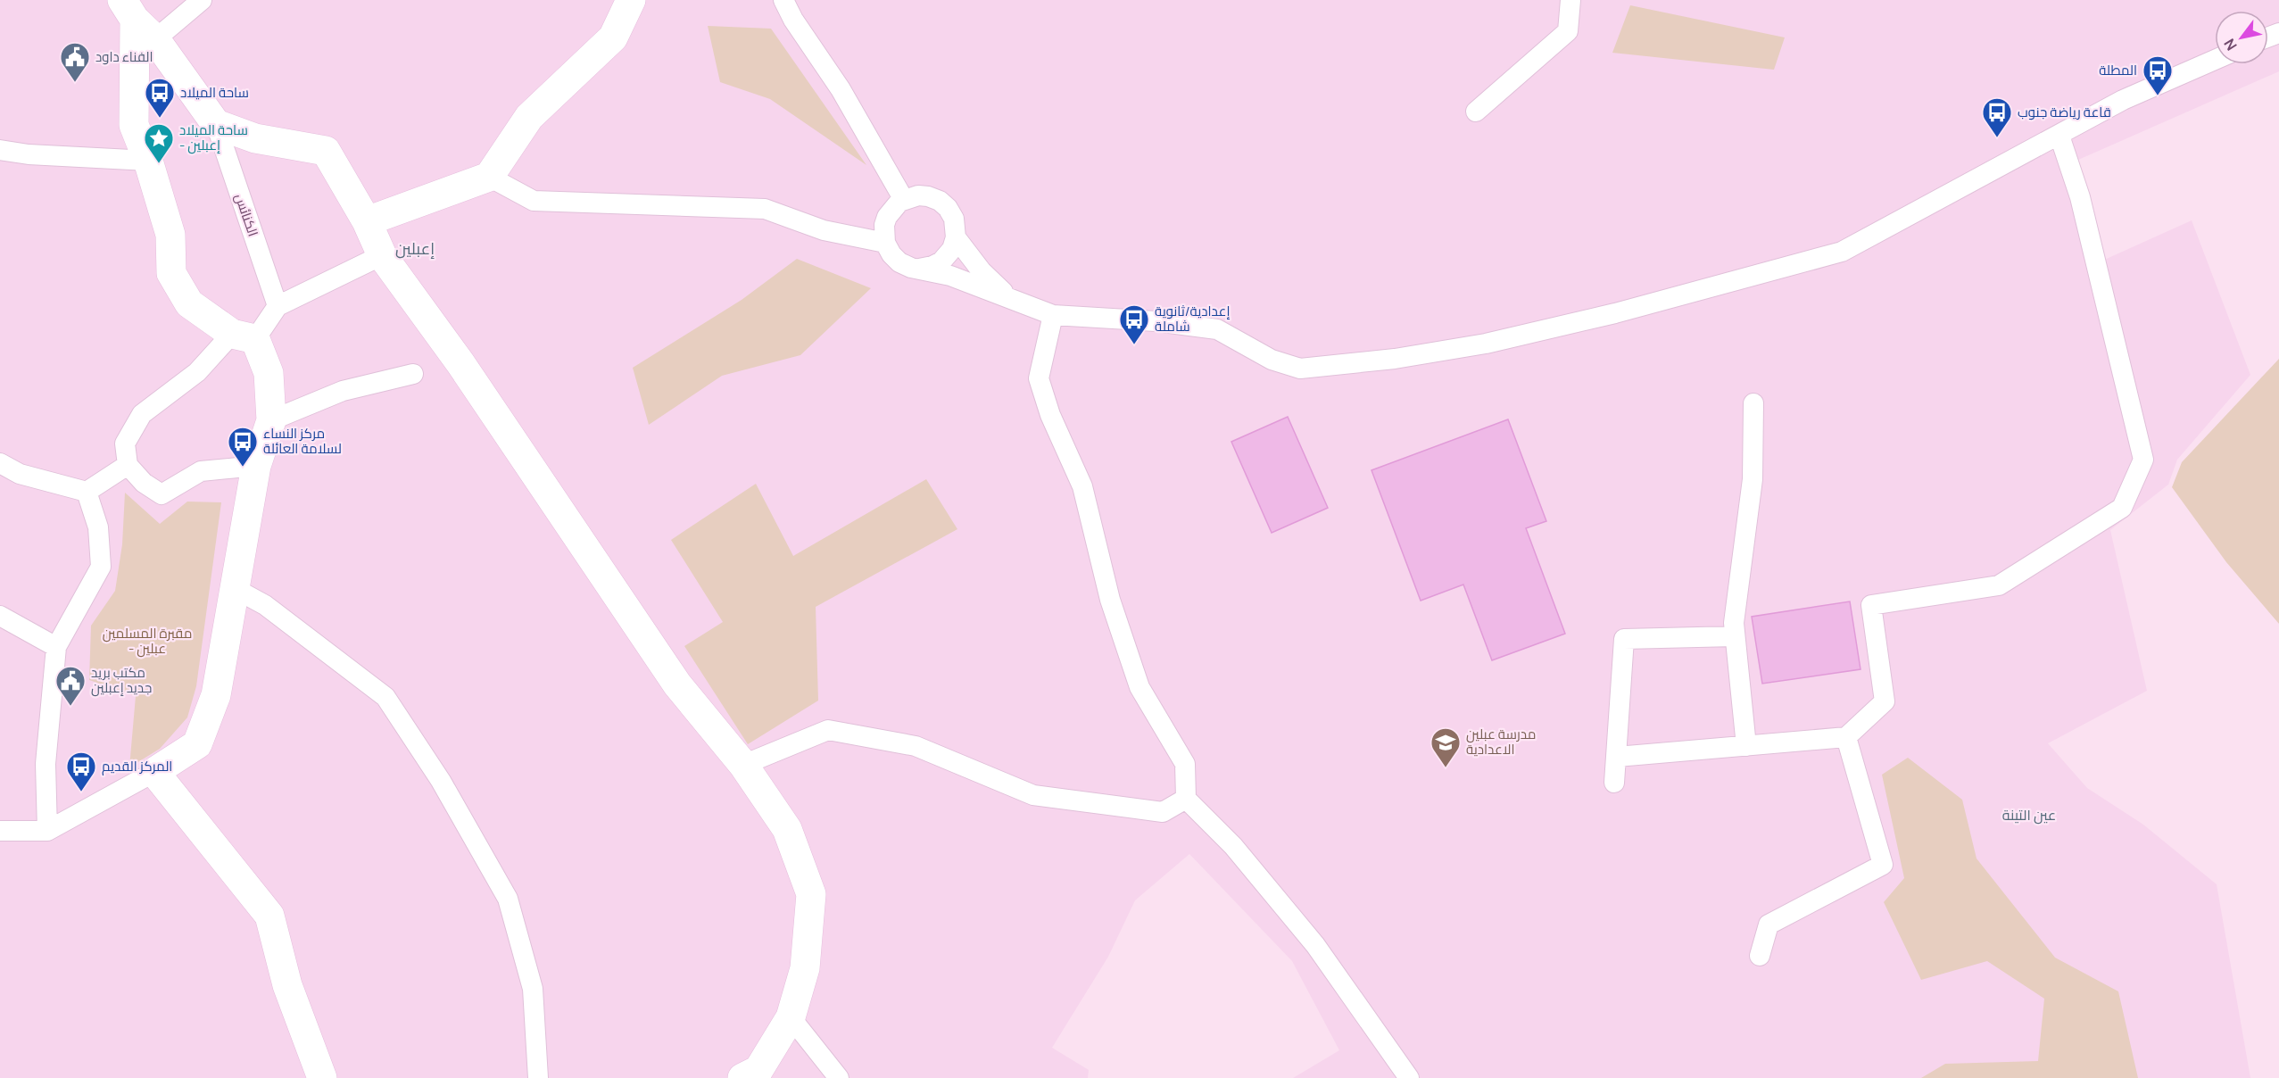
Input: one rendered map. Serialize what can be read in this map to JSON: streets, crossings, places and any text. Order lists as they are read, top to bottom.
{
  "streets": {
    "street": ["الكنائس"]
  },
  "districts": ["إعبلين", "عين التينة"],
  "parks": ["مقبرة المسلمين - عبلين"],
  "places": {
    "public building": ["الفناء داود", "مكتب بريد جديد إعبلين"],
    "bus stop": [
      "المطلة",
      "ساحة الميلاد",
      "قاعة رياضة جنوب",
      "إعدادية/ثانوية شاملة",
      "مركز النساء لسلامة العائلة",
      "المركز القديم"
    ],
    "place": ["ساحة الميلاد - إعبلين"],
    "school or university": ["مدرسة عبلين الاعدادية"]
  },
  "north": "bottom left"
}
